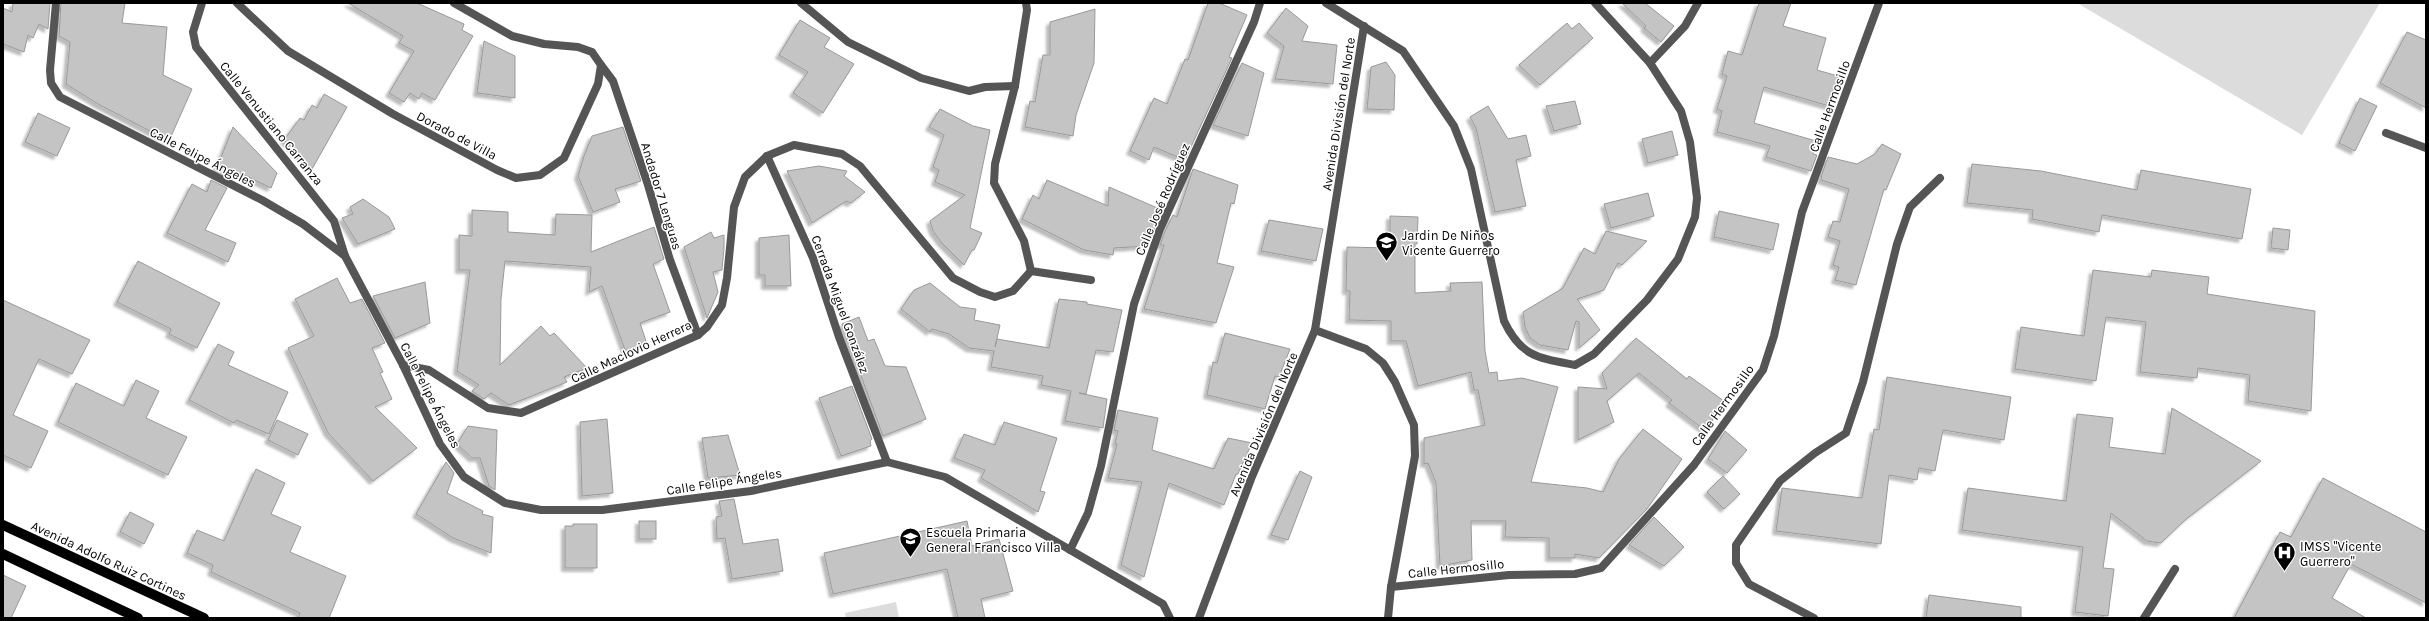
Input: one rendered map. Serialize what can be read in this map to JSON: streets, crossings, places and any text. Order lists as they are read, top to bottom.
{
  "streets": {
    "main road": ["Avenida Adolfo Ruiz Cortines"],
    "street": [
      "Calle Hermosillo",
      "Avenida División del Norte",
      "Calle Venustiano Carranza",
      "Dorado de Villa",
      "Calle Felipe Ángeles",
      "Andador 7 Lenguas",
      "Calle José Rodríguez",
      "Cerrada Miguel González",
      "Calle Maclovio Herrera"
    ]
  },
  "crossings": [
    ["Calle Venustiano Carranza", "Calle Felipe Ángeles"],
    ["Dorado de Villa", "Andador 7 Lenguas"],
    ["Calle Felipe Ángeles", "Calle José Rodríguez"],
    ["Calle Felipe Ángeles", "Cerrada Miguel González"],
    ["Calle Felipe Ángeles", "Calle Maclovio Herrera"],
    ["Andador 7 Lenguas", "Calle Maclovio Herrera"],
    ["Cerrada Miguel González", "Calle Maclovio Herrera"]
  ],
  "places": {
    "school or university": ["Jardin De Niños Vicente Guerrero", "Escuela Primaria General Francisco Villa"],
    "hospital": ["IMSS \"Vicente Guerrero\""]
  }
}
